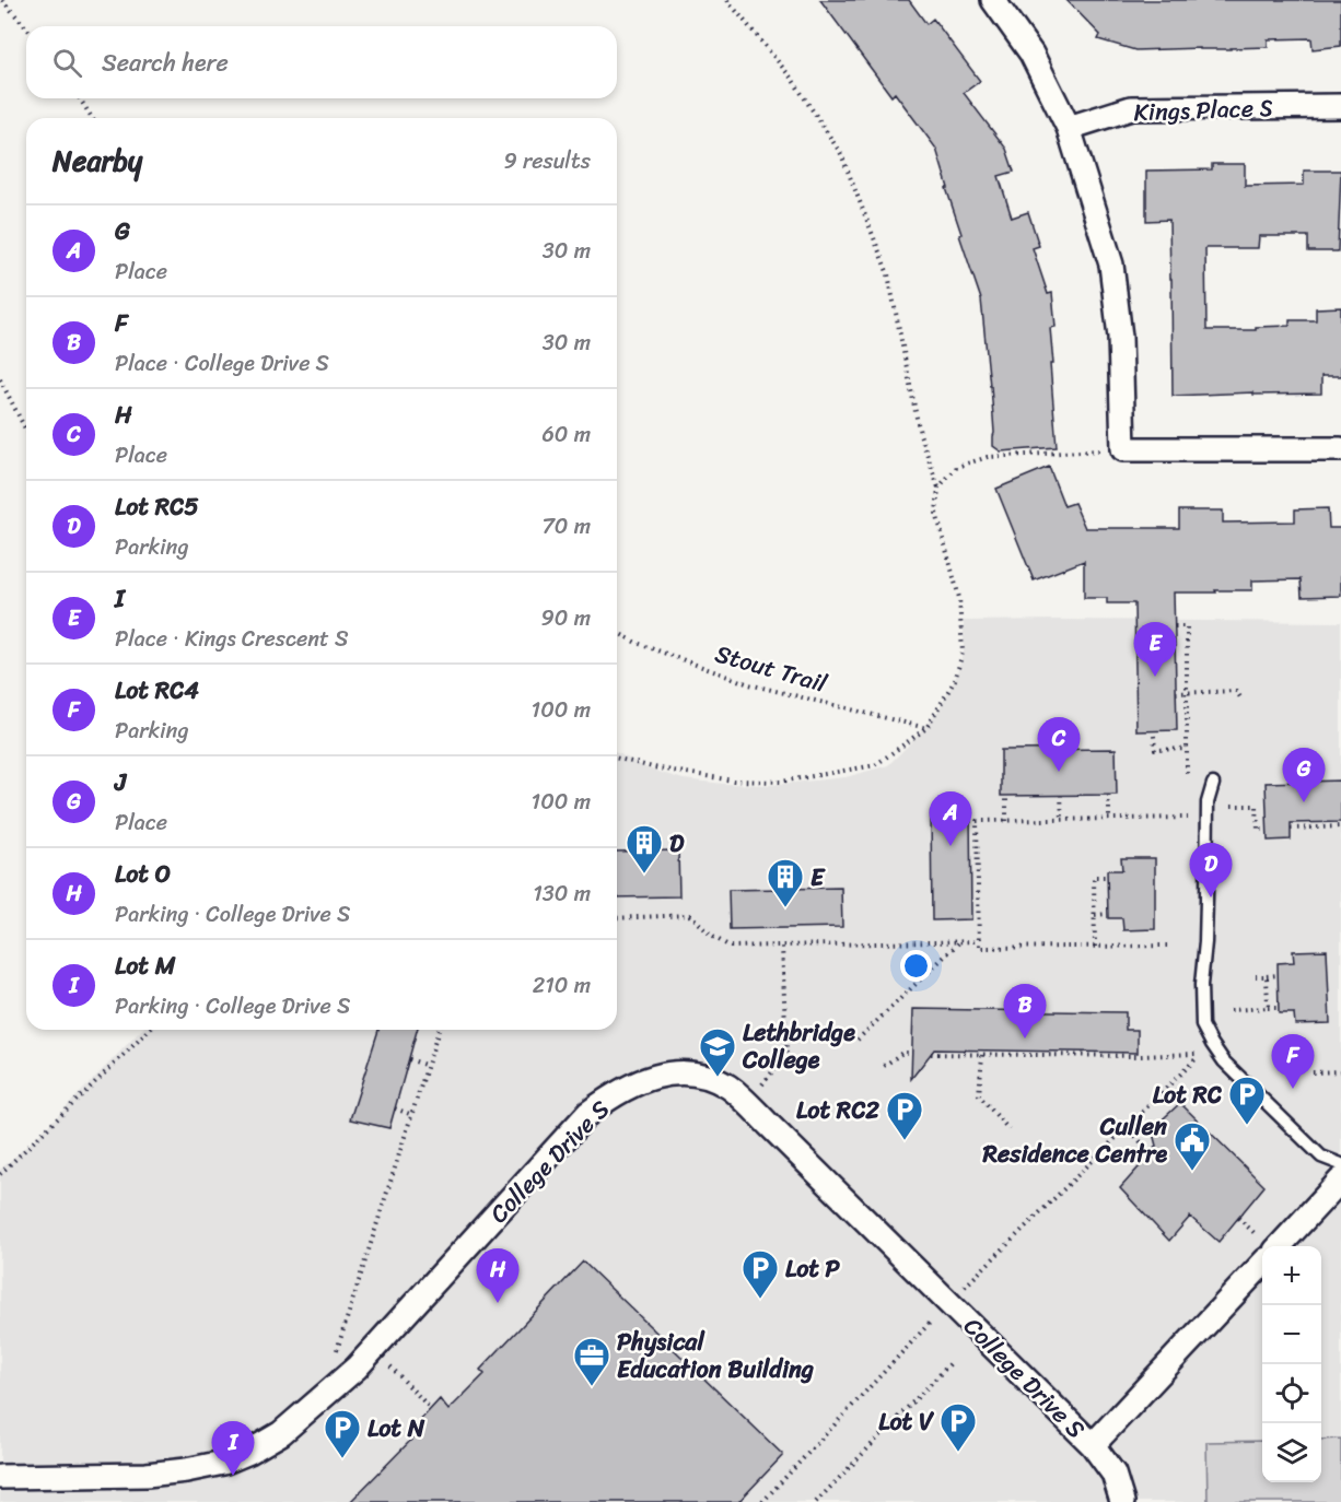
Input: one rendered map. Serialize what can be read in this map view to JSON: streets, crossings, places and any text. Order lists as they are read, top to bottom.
{
  "streets": {
    "street": ["Kings Place S", "College Drive S"],
    "path": ["Stout Trail"]
  },
  "places": {
    "building": ["D", "E"],
    "school or university": ["Lethbridge College"],
    "parking": [
      "Lot RC",
      "Lot RC2",
      "Lot P",
      "Lot V",
      "Lot N"
    ],
    "public building": ["Cullen Residence Centre"],
    "office": ["Physical Education Building"]
  },
  "page": {
    "search": "Search here",
    "heading": ["Nearby", "9 results"],
    "list": [
      {
        "mark": "A",
        "name": "G",
        "note": "Place",
        "value": "30 m"
      },
      {
        "mark": "B",
        "name": "F",
        "note": "Place · College Drive S",
        "value": "30 m"
      },
      {
        "mark": "C",
        "name": "H",
        "note": "Place",
        "value": "60 m"
      },
      {
        "mark": "D",
        "name": "Lot RC5",
        "note": "Parking",
        "value": "70 m"
      },
      {
        "mark": "E",
        "name": "I",
        "note": "Place · Kings Crescent S",
        "value": "90 m"
      },
      {
        "mark": "F",
        "name": "Lot RC4",
        "note": "Parking",
        "value": "100 m"
      },
      {
        "mark": "G",
        "name": "J",
        "note": "Place",
        "value": "100 m"
      },
      {
        "mark": "H",
        "name": "Lot O",
        "note": "Parking · College Drive S",
        "value": "130 m"
      },
      {
        "mark": "I",
        "name": "Lot M",
        "note": "Parking · College Drive S",
        "value": "210 m"
      }
    ],
    "pins": [
      "E",
      "C",
      "G",
      "A",
      "D",
      "B",
      "F",
      "H",
      "I"
    ],
    "map_buttons": ["+", "−"]
  }
}
